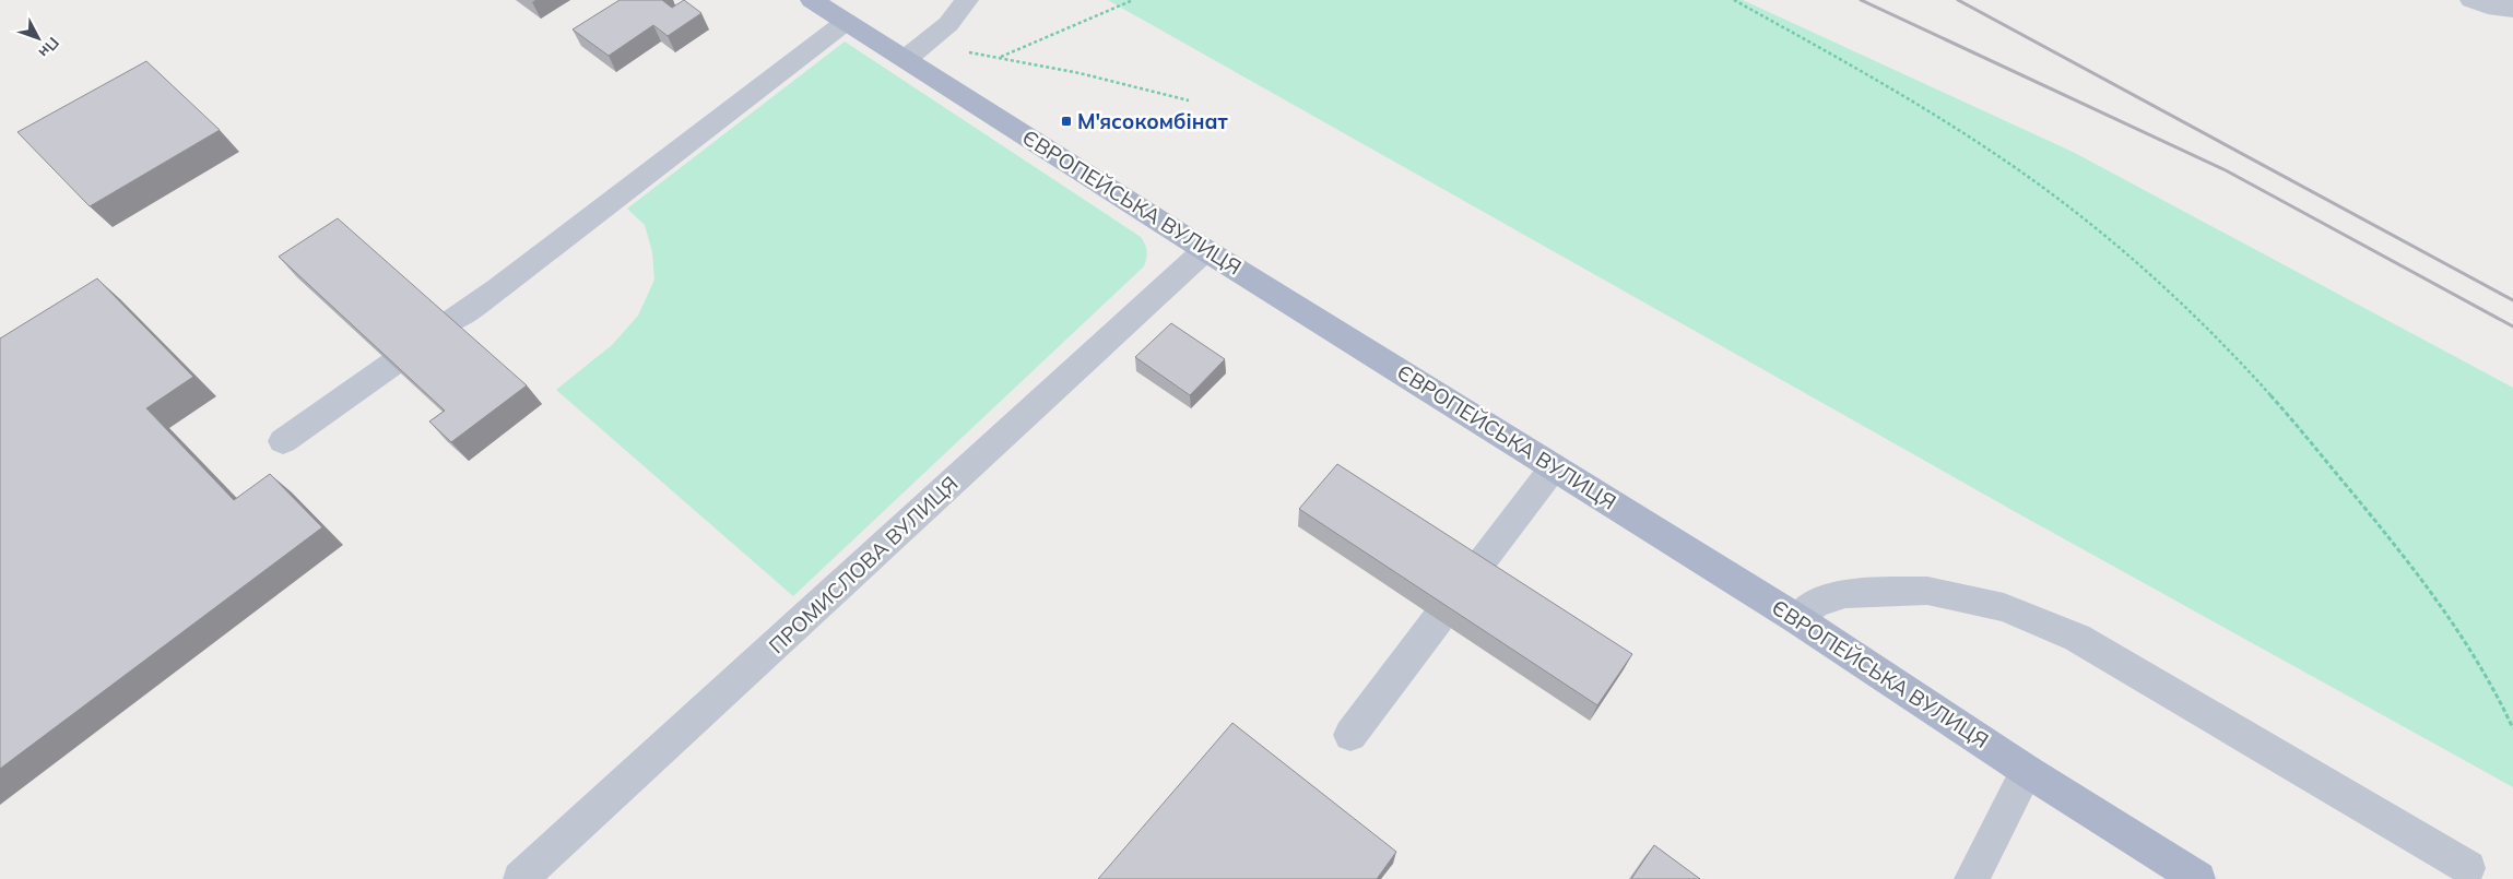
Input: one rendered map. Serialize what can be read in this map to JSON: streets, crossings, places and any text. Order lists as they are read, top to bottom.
{
  "streets": {
    "main road": ["ЄВРОПЕЙСЬКА ВУЛИЦЯ"],
    "street": ["ПРОМИСЛОВА ВУЛИЦЯ"]
  },
  "crossings": [
    ["ЄВРОПЕЙСЬКА ВУЛИЦЯ", "ПРОМИСЛОВА ВУЛИЦЯ"]
  ],
  "places": {
    "transit": ["М'ясокомбінат"]
  },
  "north": "bottom right"
}
